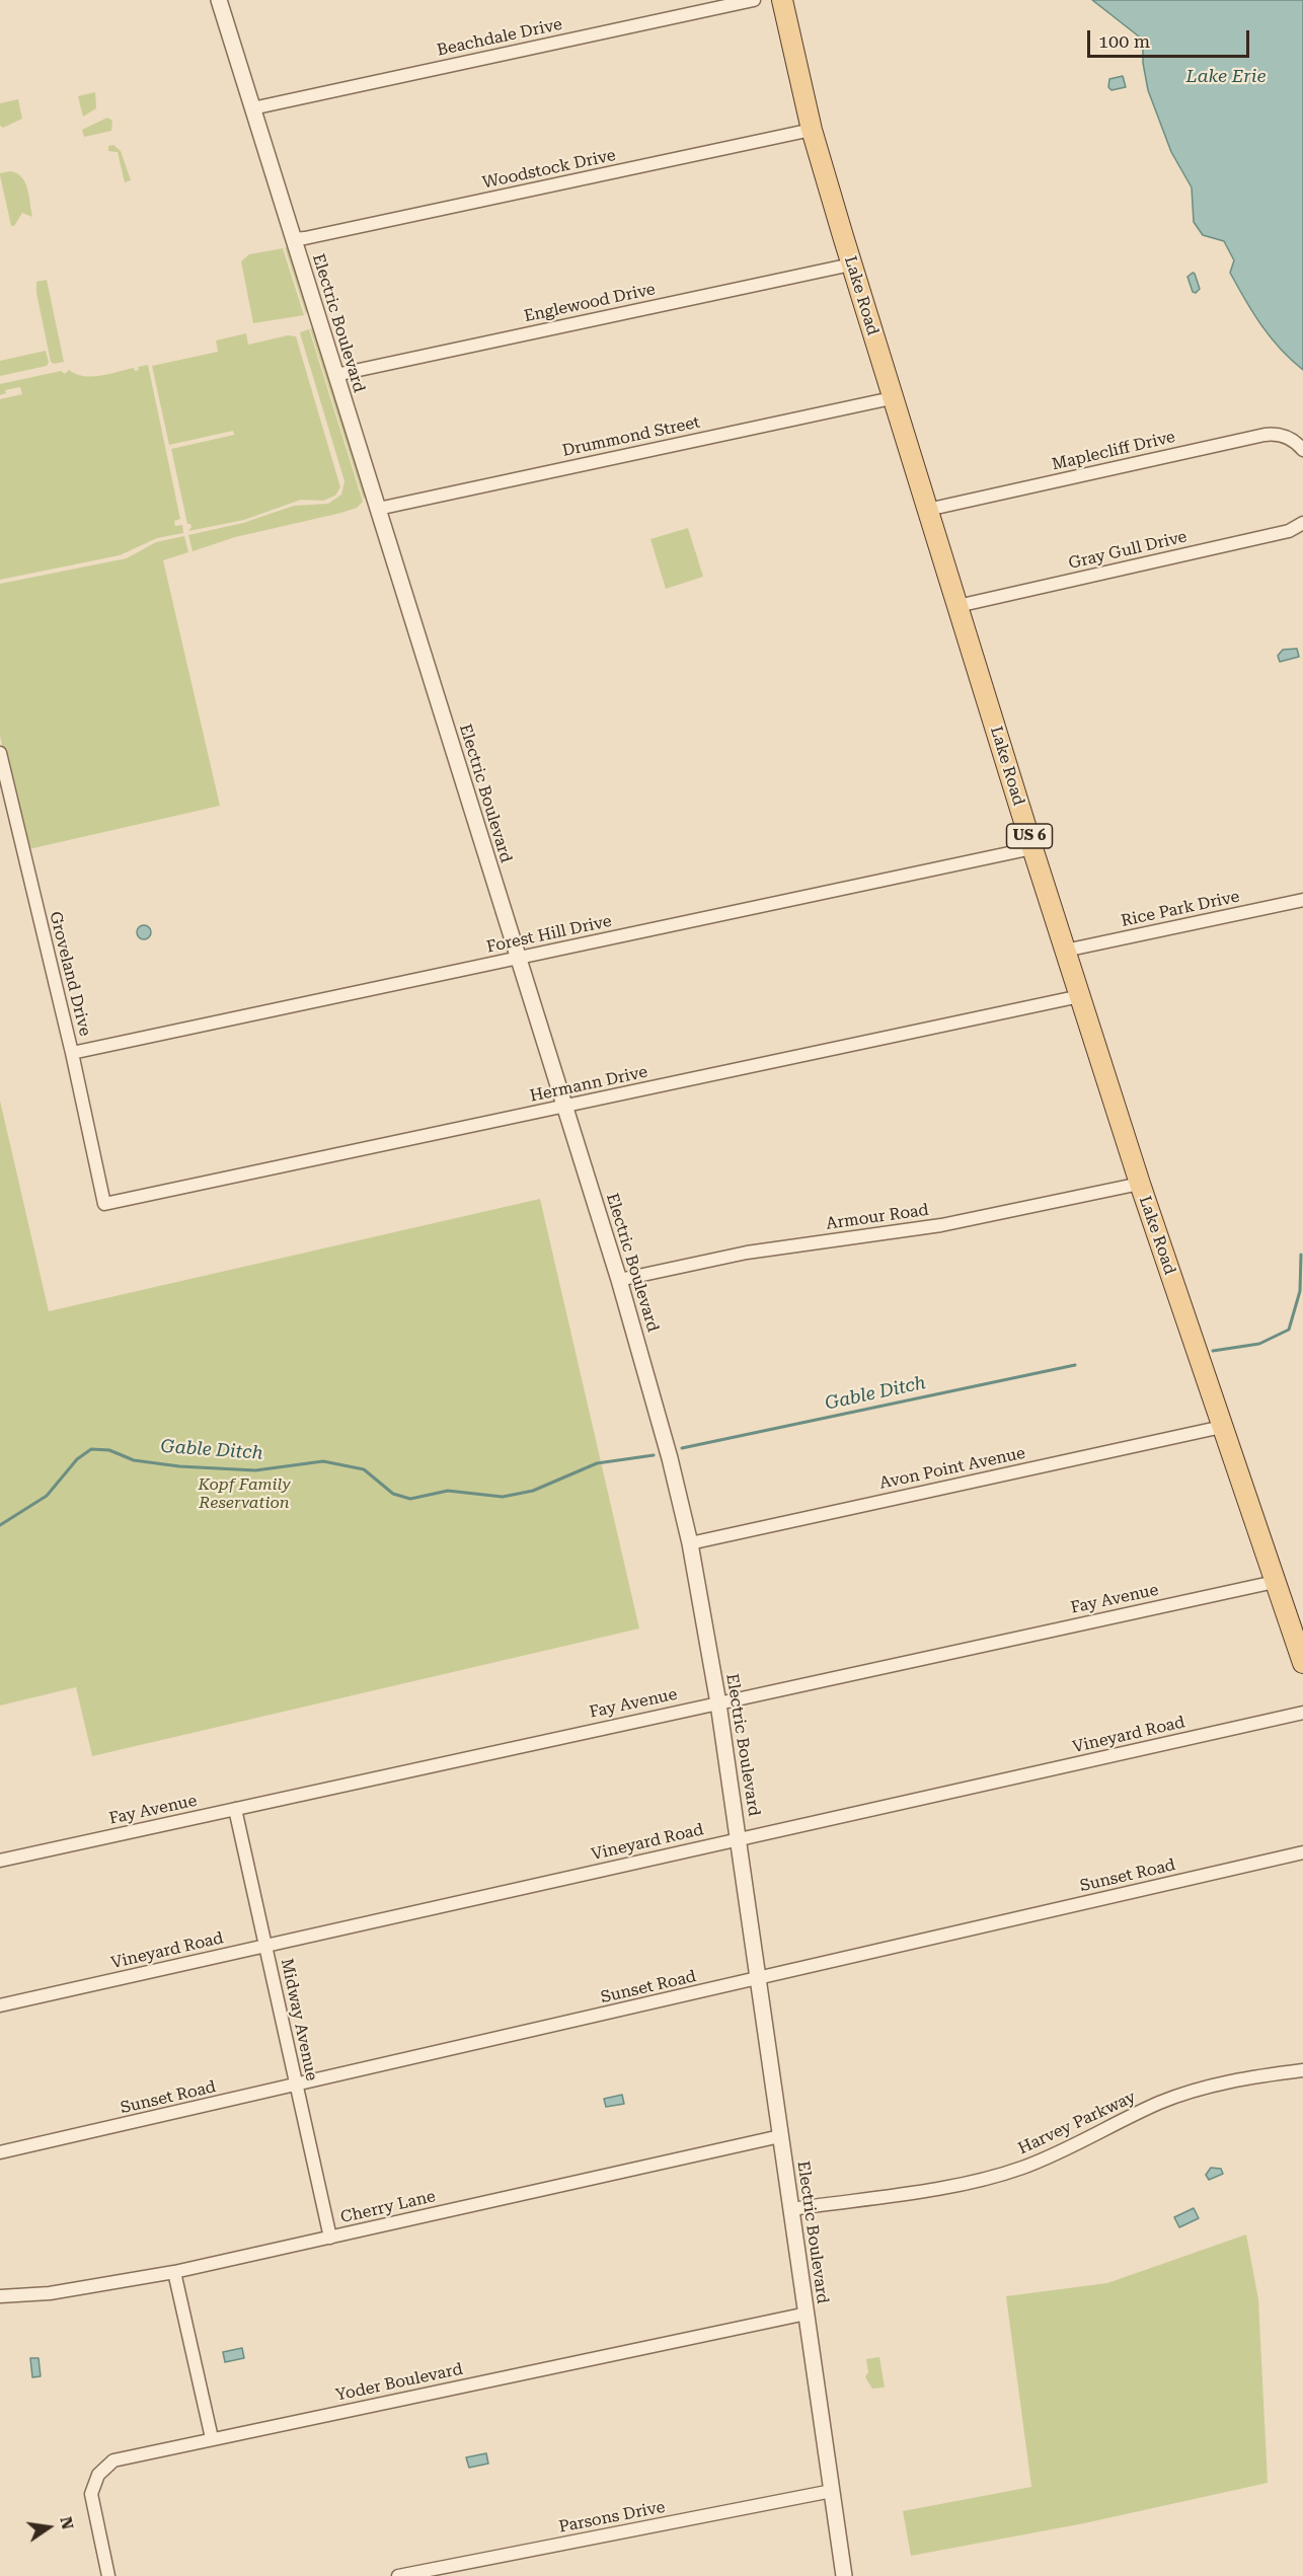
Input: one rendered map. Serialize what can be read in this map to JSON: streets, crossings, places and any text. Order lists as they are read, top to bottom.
{
  "streets": {
    "main road": ["Lake Road", "US 6"],
    "street": [
      "Beachdale Drive",
      "Woodstock Drive",
      "Englewood Drive",
      "Electric Boulevard",
      "Drummond Street",
      "Maplecliff Drive",
      "Gray Gull Drive",
      "Rice Park Drive",
      "Forest Hill Drive",
      "Groveland Drive",
      "Hermann Drive",
      "Armour Road",
      "Avon Point Avenue",
      "Fay Avenue",
      "Vineyard Road",
      "Sunset Road",
      "Midway Avenue",
      "Harvey Parkway",
      "Cherry Lane",
      "Yoder Boulevard",
      "Parsons Drive"
    ]
  },
  "crossings": [
    ["Beachdale Drive", "Electric Boulevard"],
    ["Woodstock Drive", "Lake Road"],
    ["Woodstock Drive", "Electric Boulevard"],
    ["Lake Road", "Englewood Drive"],
    ["Lake Road", "Drummond Street"],
    ["Lake Road", "Maplecliff Drive"],
    ["Lake Road", "Gray Gull Drive"],
    ["Lake Road", "Rice Park Drive"],
    ["Lake Road", "Forest Hill Drive"],
    ["Lake Road", "Hermann Drive"],
    ["Lake Road", "Armour Road"],
    ["Lake Road", "Avon Point Avenue"],
    ["Lake Road", "Fay Avenue"],
    ["Englewood Drive", "Electric Boulevard"],
    ["Electric Boulevard", "Drummond Street"],
    ["Electric Boulevard", "Forest Hill Drive"],
    ["Electric Boulevard", "Hermann Drive"],
    ["Electric Boulevard", "Armour Road"],
    ["Electric Boulevard", "Avon Point Avenue"],
    ["Electric Boulevard", "Fay Avenue"],
    ["Electric Boulevard", "Vineyard Road"],
    ["Electric Boulevard", "Sunset Road"],
    ["Electric Boulevard", "Harvey Parkway"],
    ["Electric Boulevard", "Cherry Lane"],
    ["Electric Boulevard", "Yoder Boulevard"],
    ["Electric Boulevard", "Parsons Drive"],
    ["Forest Hill Drive", "Groveland Drive"],
    ["Groveland Drive", "Hermann Drive"],
    ["Fay Avenue", "Midway Avenue"],
    ["Vineyard Road", "Midway Avenue"],
    ["Sunset Road", "Midway Avenue"],
    ["Midway Avenue", "Cherry Lane"]
  ],
  "water": ["Lake Erie", "Gable Ditch"],
  "parks": ["Kopf Family Reservation"],
  "scale_bar": "100 m",
  "north": "right"
}
